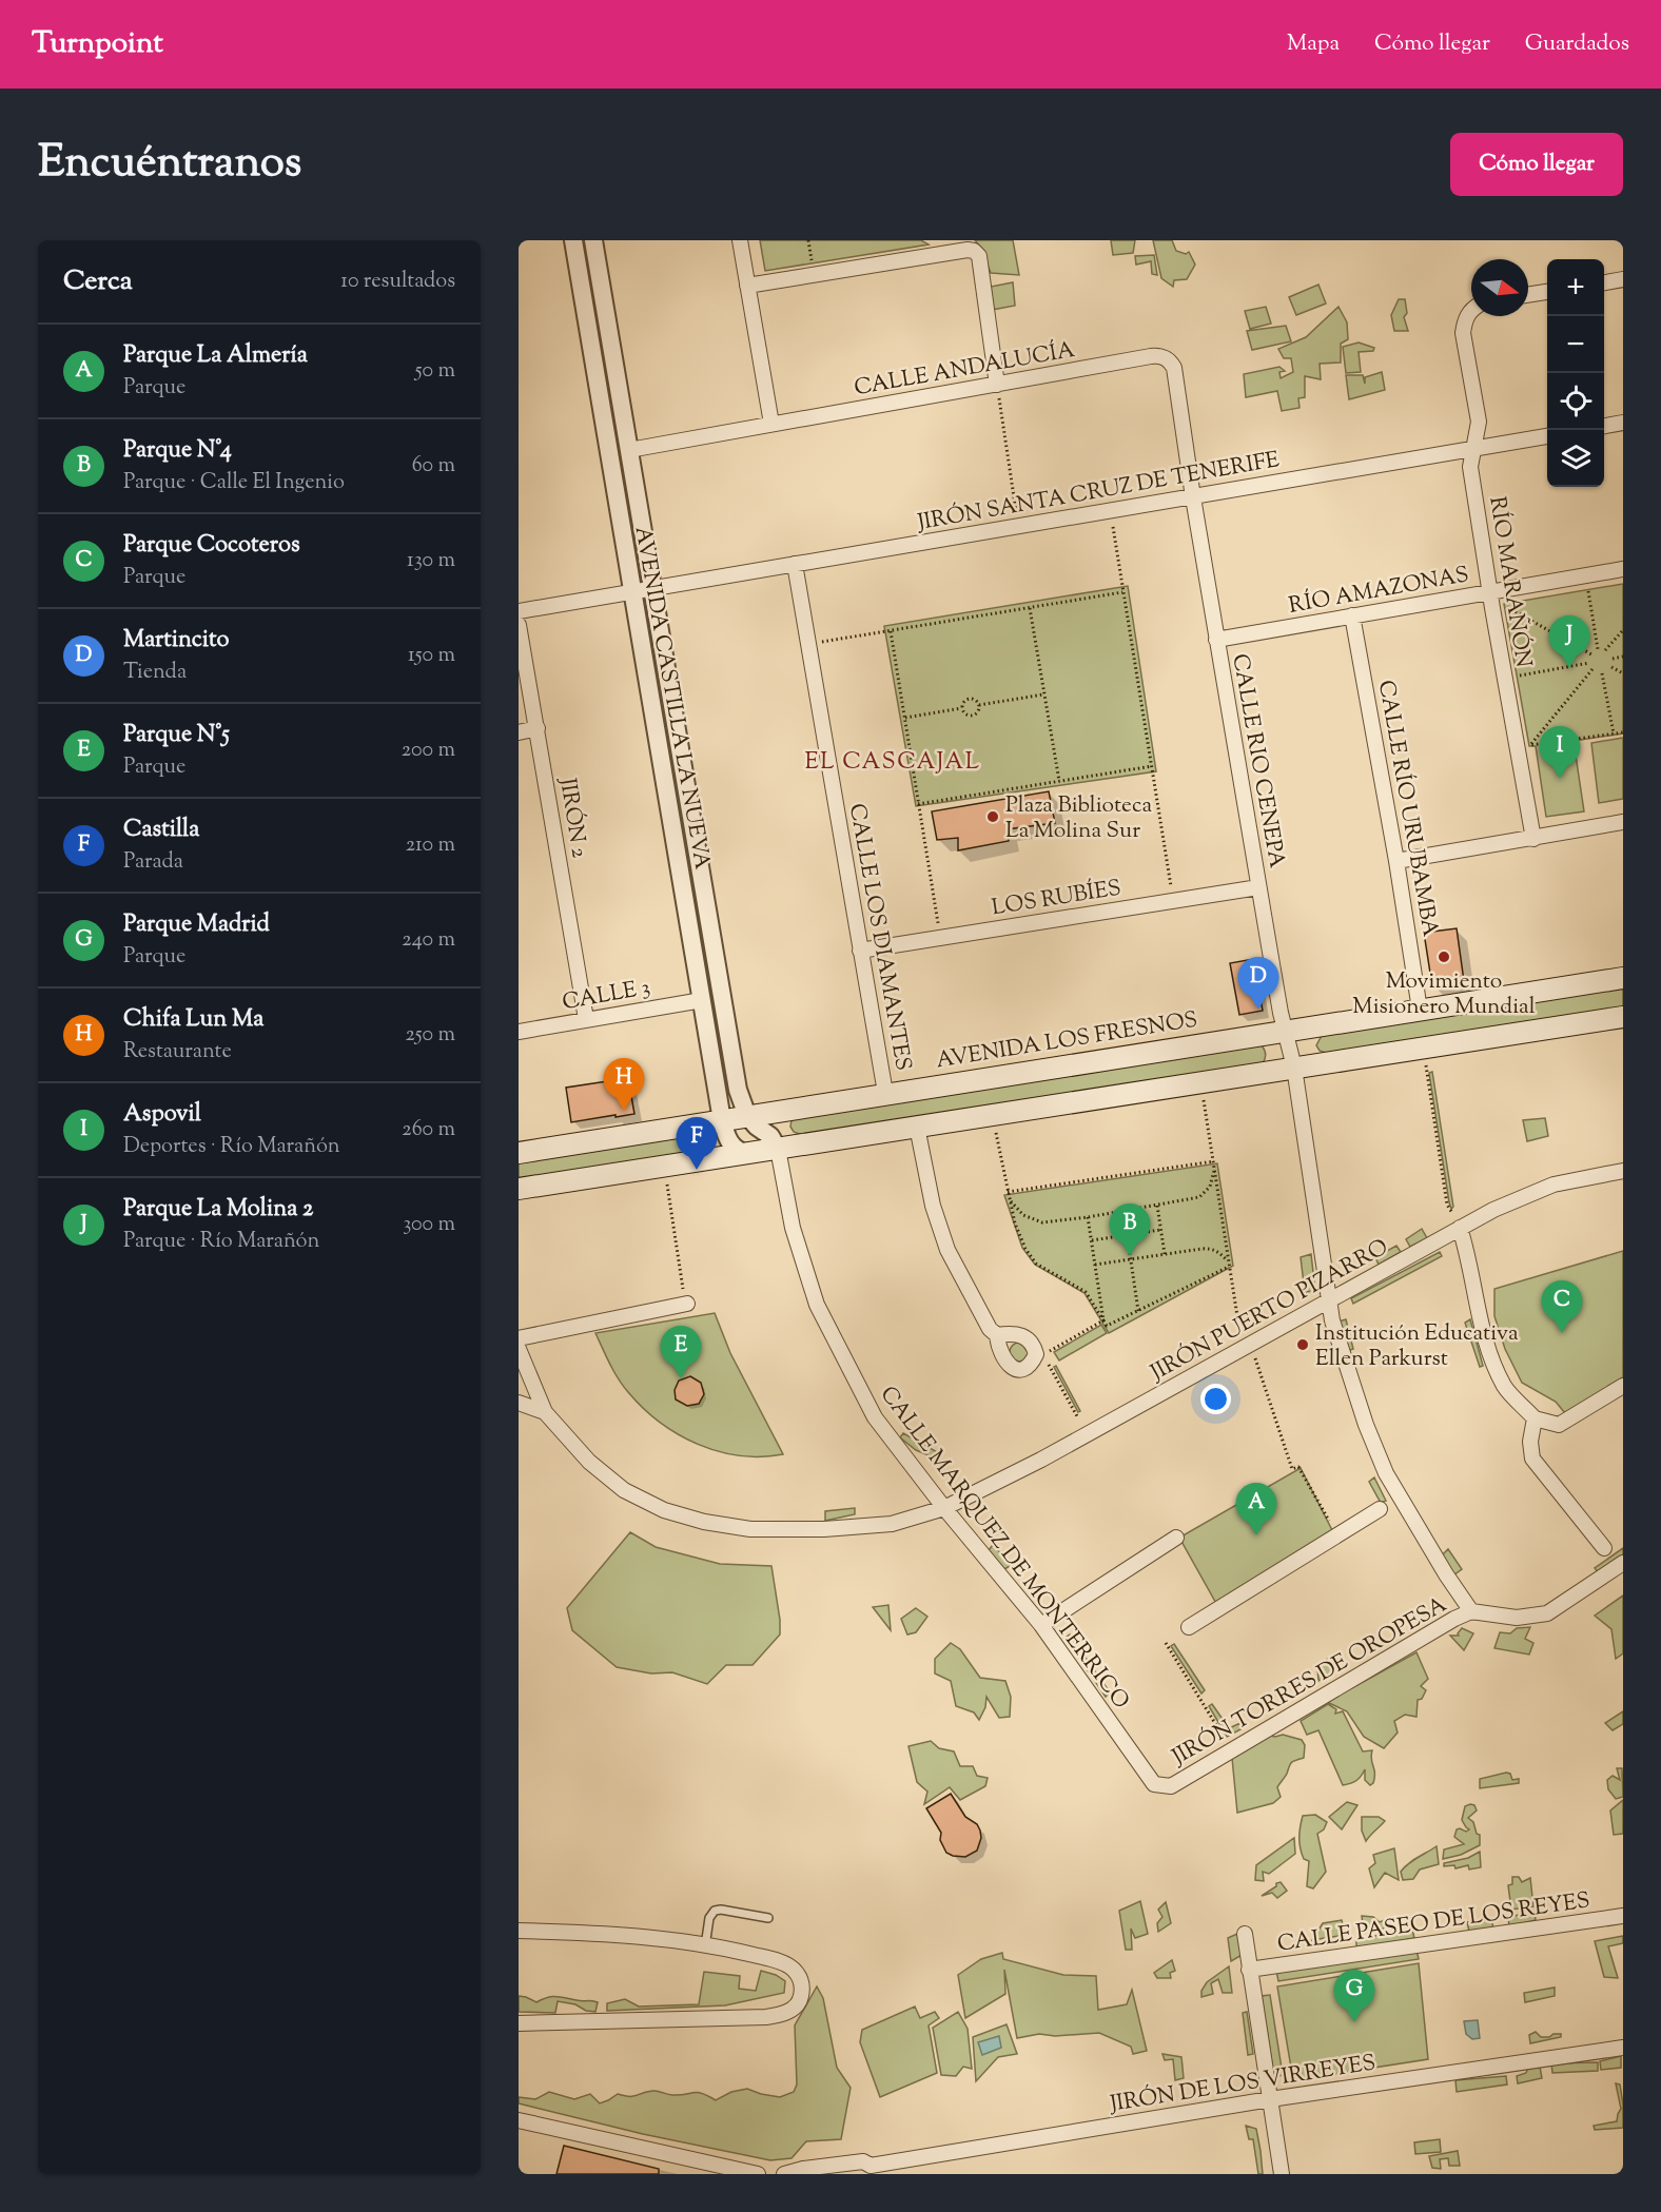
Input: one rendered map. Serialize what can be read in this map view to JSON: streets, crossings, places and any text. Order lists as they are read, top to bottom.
{
  "streets": {
    "main road": ["AVENIDA LOS FRESNOS"],
    "street": [
      "CALLE ANDALUCÍA",
      "JIRÓN SANTA CRUZ DE TENERIFE",
      "RÍO MARAÑÓN",
      "RÍO AMAZONAS",
      "AVENIDA CASTILLA LA NUEVA",
      "CALLE RIO CENEPA",
      "CALLE RÍO URUBAMBA",
      "JIRÓN 2",
      "LOS RUBÍES",
      "CALLE LOS DIAMANTES",
      "CALLE 3",
      "JIRÓN PUERTO PIZARRO",
      "CALLE MARQUEZ DE MONTERRICO",
      "JIRÓN TORRES DE OROPESA",
      "CALLE PASEO DE LOS REYES",
      "JIRÓN DE LOS VIRREYES"
    ]
  },
  "crossings": [
    ["CALLE ANDALUCÍA", "JIRÓN SANTA CRUZ DE TENERIFE"],
    ["CALLE ANDALUCÍA", "AVENIDA CASTILLA LA NUEVA"],
    ["CALLE ANDALUCÍA", "CALLE RIO CENEPA"],
    ["JIRÓN SANTA CRUZ DE TENERIFE", "RÍO MARAÑÓN"],
    ["JIRÓN SANTA CRUZ DE TENERIFE", "AVENIDA CASTILLA LA NUEVA"],
    ["JIRÓN SANTA CRUZ DE TENERIFE", "CALLE RIO CENEPA"],
    ["JIRÓN SANTA CRUZ DE TENERIFE", "CALLE LOS DIAMANTES"],
    ["RÍO MARAÑÓN", "RÍO AMAZONAS"],
    ["RÍO AMAZONAS", "CALLE RIO CENEPA"],
    ["RÍO AMAZONAS", "CALLE RÍO URUBAMBA"],
    ["AVENIDA CASTILLA LA NUEVA", "CALLE 3"],
    ["AVENIDA CASTILLA LA NUEVA", "AVENIDA LOS FRESNOS"],
    ["CALLE RIO CENEPA", "LOS RUBÍES"],
    ["CALLE RIO CENEPA", "AVENIDA LOS FRESNOS"],
    ["CALLE RIO CENEPA", "JIRÓN PUERTO PIZARRO"],
    ["CALLE RIO CENEPA", "JIRÓN TORRES DE OROPESA"],
    ["CALLE RÍO URUBAMBA", "AVENIDA LOS FRESNOS"],
    ["JIRÓN 2", "CALLE 3"],
    ["LOS RUBÍES", "CALLE LOS DIAMANTES"],
    ["CALLE LOS DIAMANTES", "AVENIDA LOS FRESNOS"],
    ["JIRÓN PUERTO PIZARRO", "CALLE MARQUEZ DE MONTERRICO"],
    ["CALLE MARQUEZ DE MONTERRICO", "JIRÓN TORRES DE OROPESA"]
  ],
  "districts": ["EL CASCAJAL"],
  "places": ["Plaza Biblioteca La Molina Sur", "Movimiento Misionero Mundial", "Institución Educativa Ellen Parkurst"],
  "north": "right",
  "page": {
    "header": "Turnpoint",
    "nav": ["Mapa", "Cómo llegar", "Guardados"],
    "title": "Encuéntranos",
    "buttons": "Cómo llegar",
    "heading": ["Cerca", "10 resultados"],
    "map_buttons": ["+", "−"],
    "list": [
      {
        "mark": "A",
        "name": "Parque La Almería",
        "note": "Parque",
        "value": "50 m"
      },
      {
        "mark": "B",
        "name": "Parque N°4",
        "note": "Parque · Calle El Ingenio",
        "value": "60 m"
      },
      {
        "mark": "C",
        "name": "Parque Cocoteros",
        "note": "Parque",
        "value": "130 m"
      },
      {
        "mark": "D",
        "name": "Martincito",
        "note": "Tienda",
        "value": "150 m"
      },
      {
        "mark": "E",
        "name": "Parque N°5",
        "note": "Parque",
        "value": "200 m"
      },
      {
        "mark": "F",
        "name": "Castilla",
        "note": "Parada",
        "value": "210 m"
      },
      {
        "mark": "G",
        "name": "Parque Madrid",
        "note": "Parque",
        "value": "240 m"
      },
      {
        "mark": "H",
        "name": "Chifa Lun Ma",
        "note": "Restaurante",
        "value": "250 m"
      },
      {
        "mark": "I",
        "name": "Aspovil",
        "note": "Deportes · Río Marañón",
        "value": "260 m"
      },
      {
        "mark": "J",
        "name": "Parque La Molina 2",
        "note": "Parque · Río Marañón",
        "value": "300 m"
      }
    ],
    "pins": [
      "J",
      "I",
      "D",
      "H",
      "F",
      "B",
      "C",
      "E",
      "A",
      "G"
    ]
  }
}
